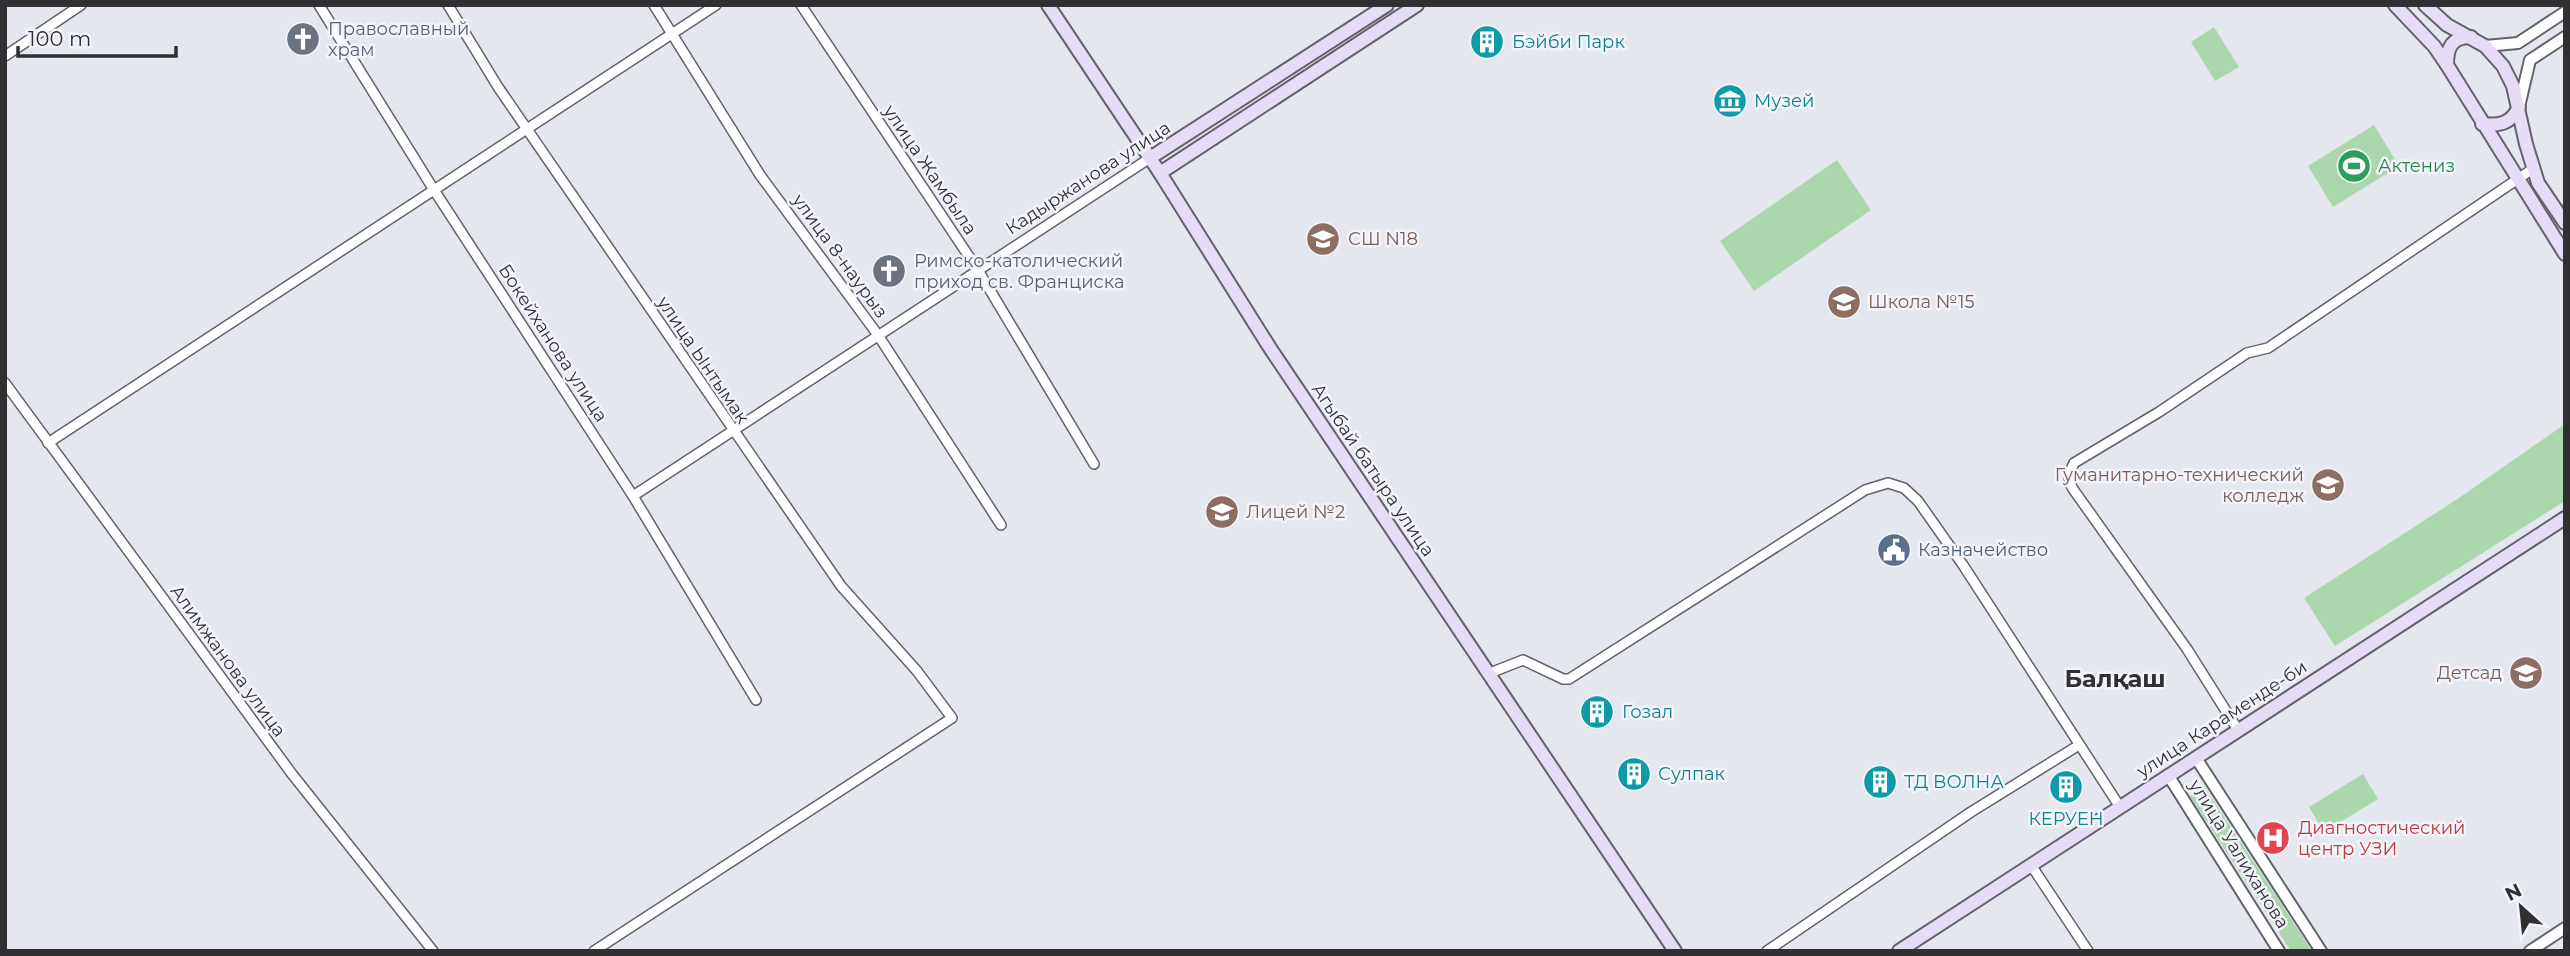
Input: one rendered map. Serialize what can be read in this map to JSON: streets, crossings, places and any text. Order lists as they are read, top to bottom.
{
  "streets": {
    "main road": ["Кадыржанова улица", "Агыбай батыра улица", "улица Караменде-би"],
    "street": [
      "улица Жамбыла",
      "улица 8-наурыз",
      "Бокейханова улица",
      "улица Ынтымак",
      "Алимжанова улица",
      "улица Уалиханова"
    ]
  },
  "crossings": [
    ["улица Жамбыла", "Кадыржанова улица"],
    ["Кадыржанова улица", "улица 8-наурыз"],
    ["Кадыржанова улица", "Бокейханова улица"],
    ["Кадыржанова улица", "улица Ынтымак"],
    ["Кадыржанова улица", "Агыбай батыра улица"],
    ["улица Караменде-би", "улица Уалиханова"]
  ],
  "districts": ["Балқаш"],
  "places": {
    "church": ["Православный храм", "Римско-католический приход св. Франциска"],
    "building": [
      "Бэйби Парк",
      "Гозал",
      "Сулпак",
      "ТД ВОЛНА",
      "КЕРУЕН"
    ],
    "museum": ["Музей"],
    "sports": ["Актениз"],
    "school or university": [
      "СШ N18",
      "Школа №15",
      "Гуманитарно-технический колледж",
      "Лицей №2",
      "Детсад"
    ],
    "public building": ["Казначейство"],
    "hospital": ["Диагностический центр УЗИ"]
  },
  "scale_bar": "100 m",
  "north": "top left"
}
